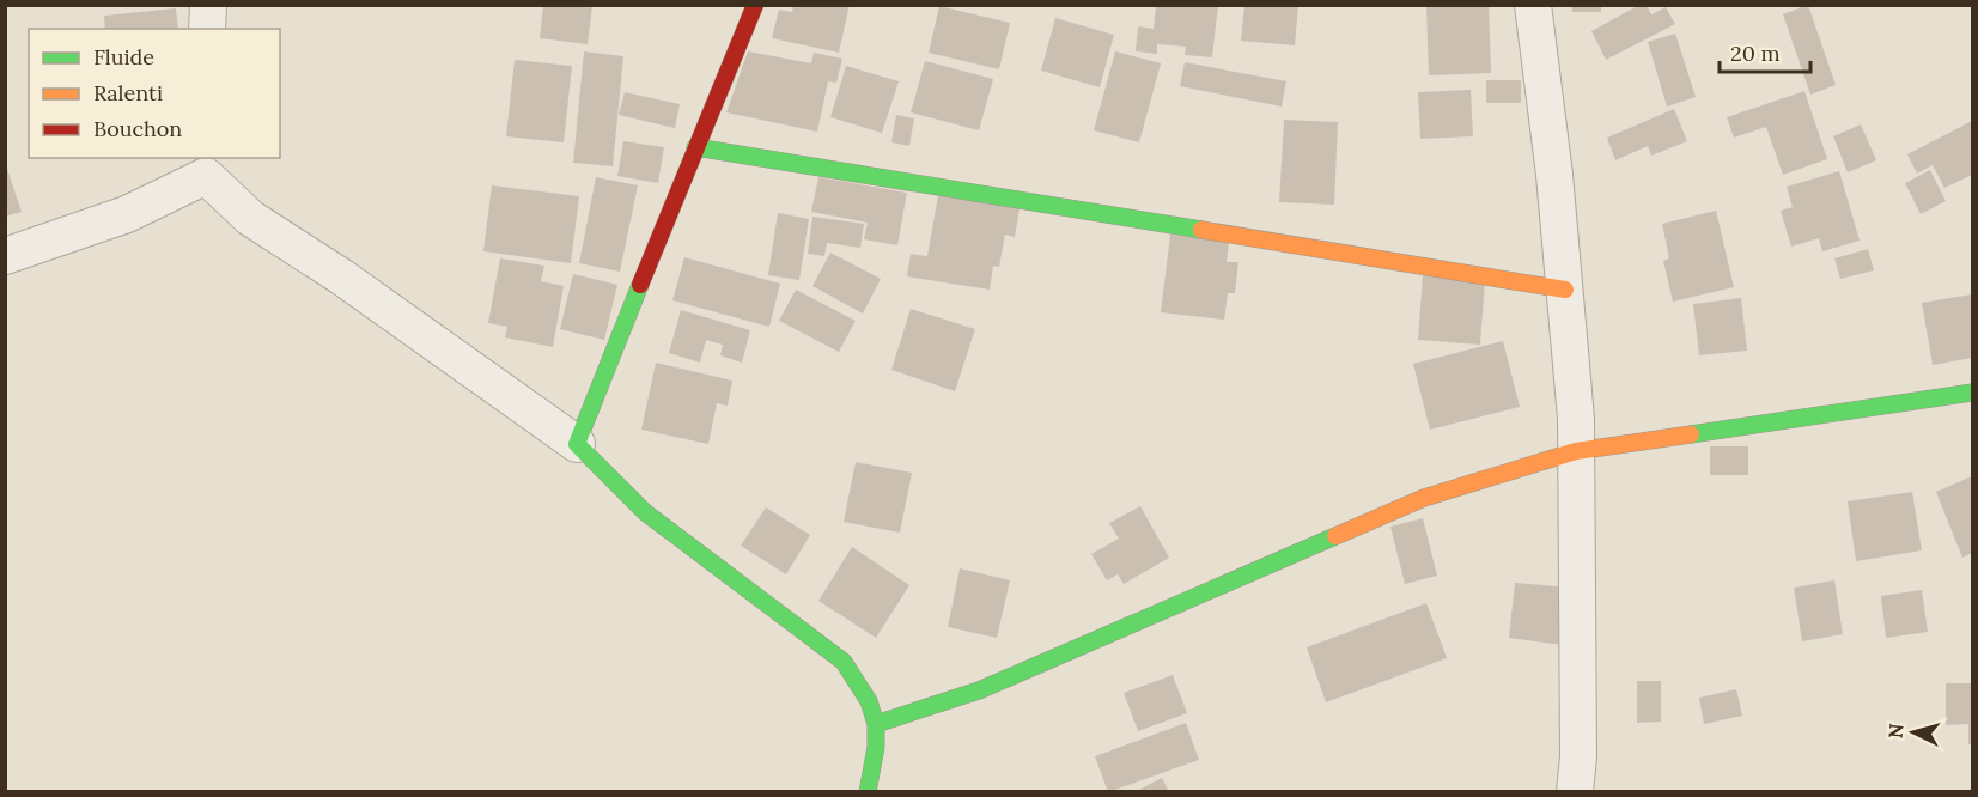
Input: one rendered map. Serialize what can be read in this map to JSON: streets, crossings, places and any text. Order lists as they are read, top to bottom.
{
  "legend": ["Fluide", "Ralenti", "Bouchon"],
  "scale_bar": "20 m",
  "north": "left"
}
